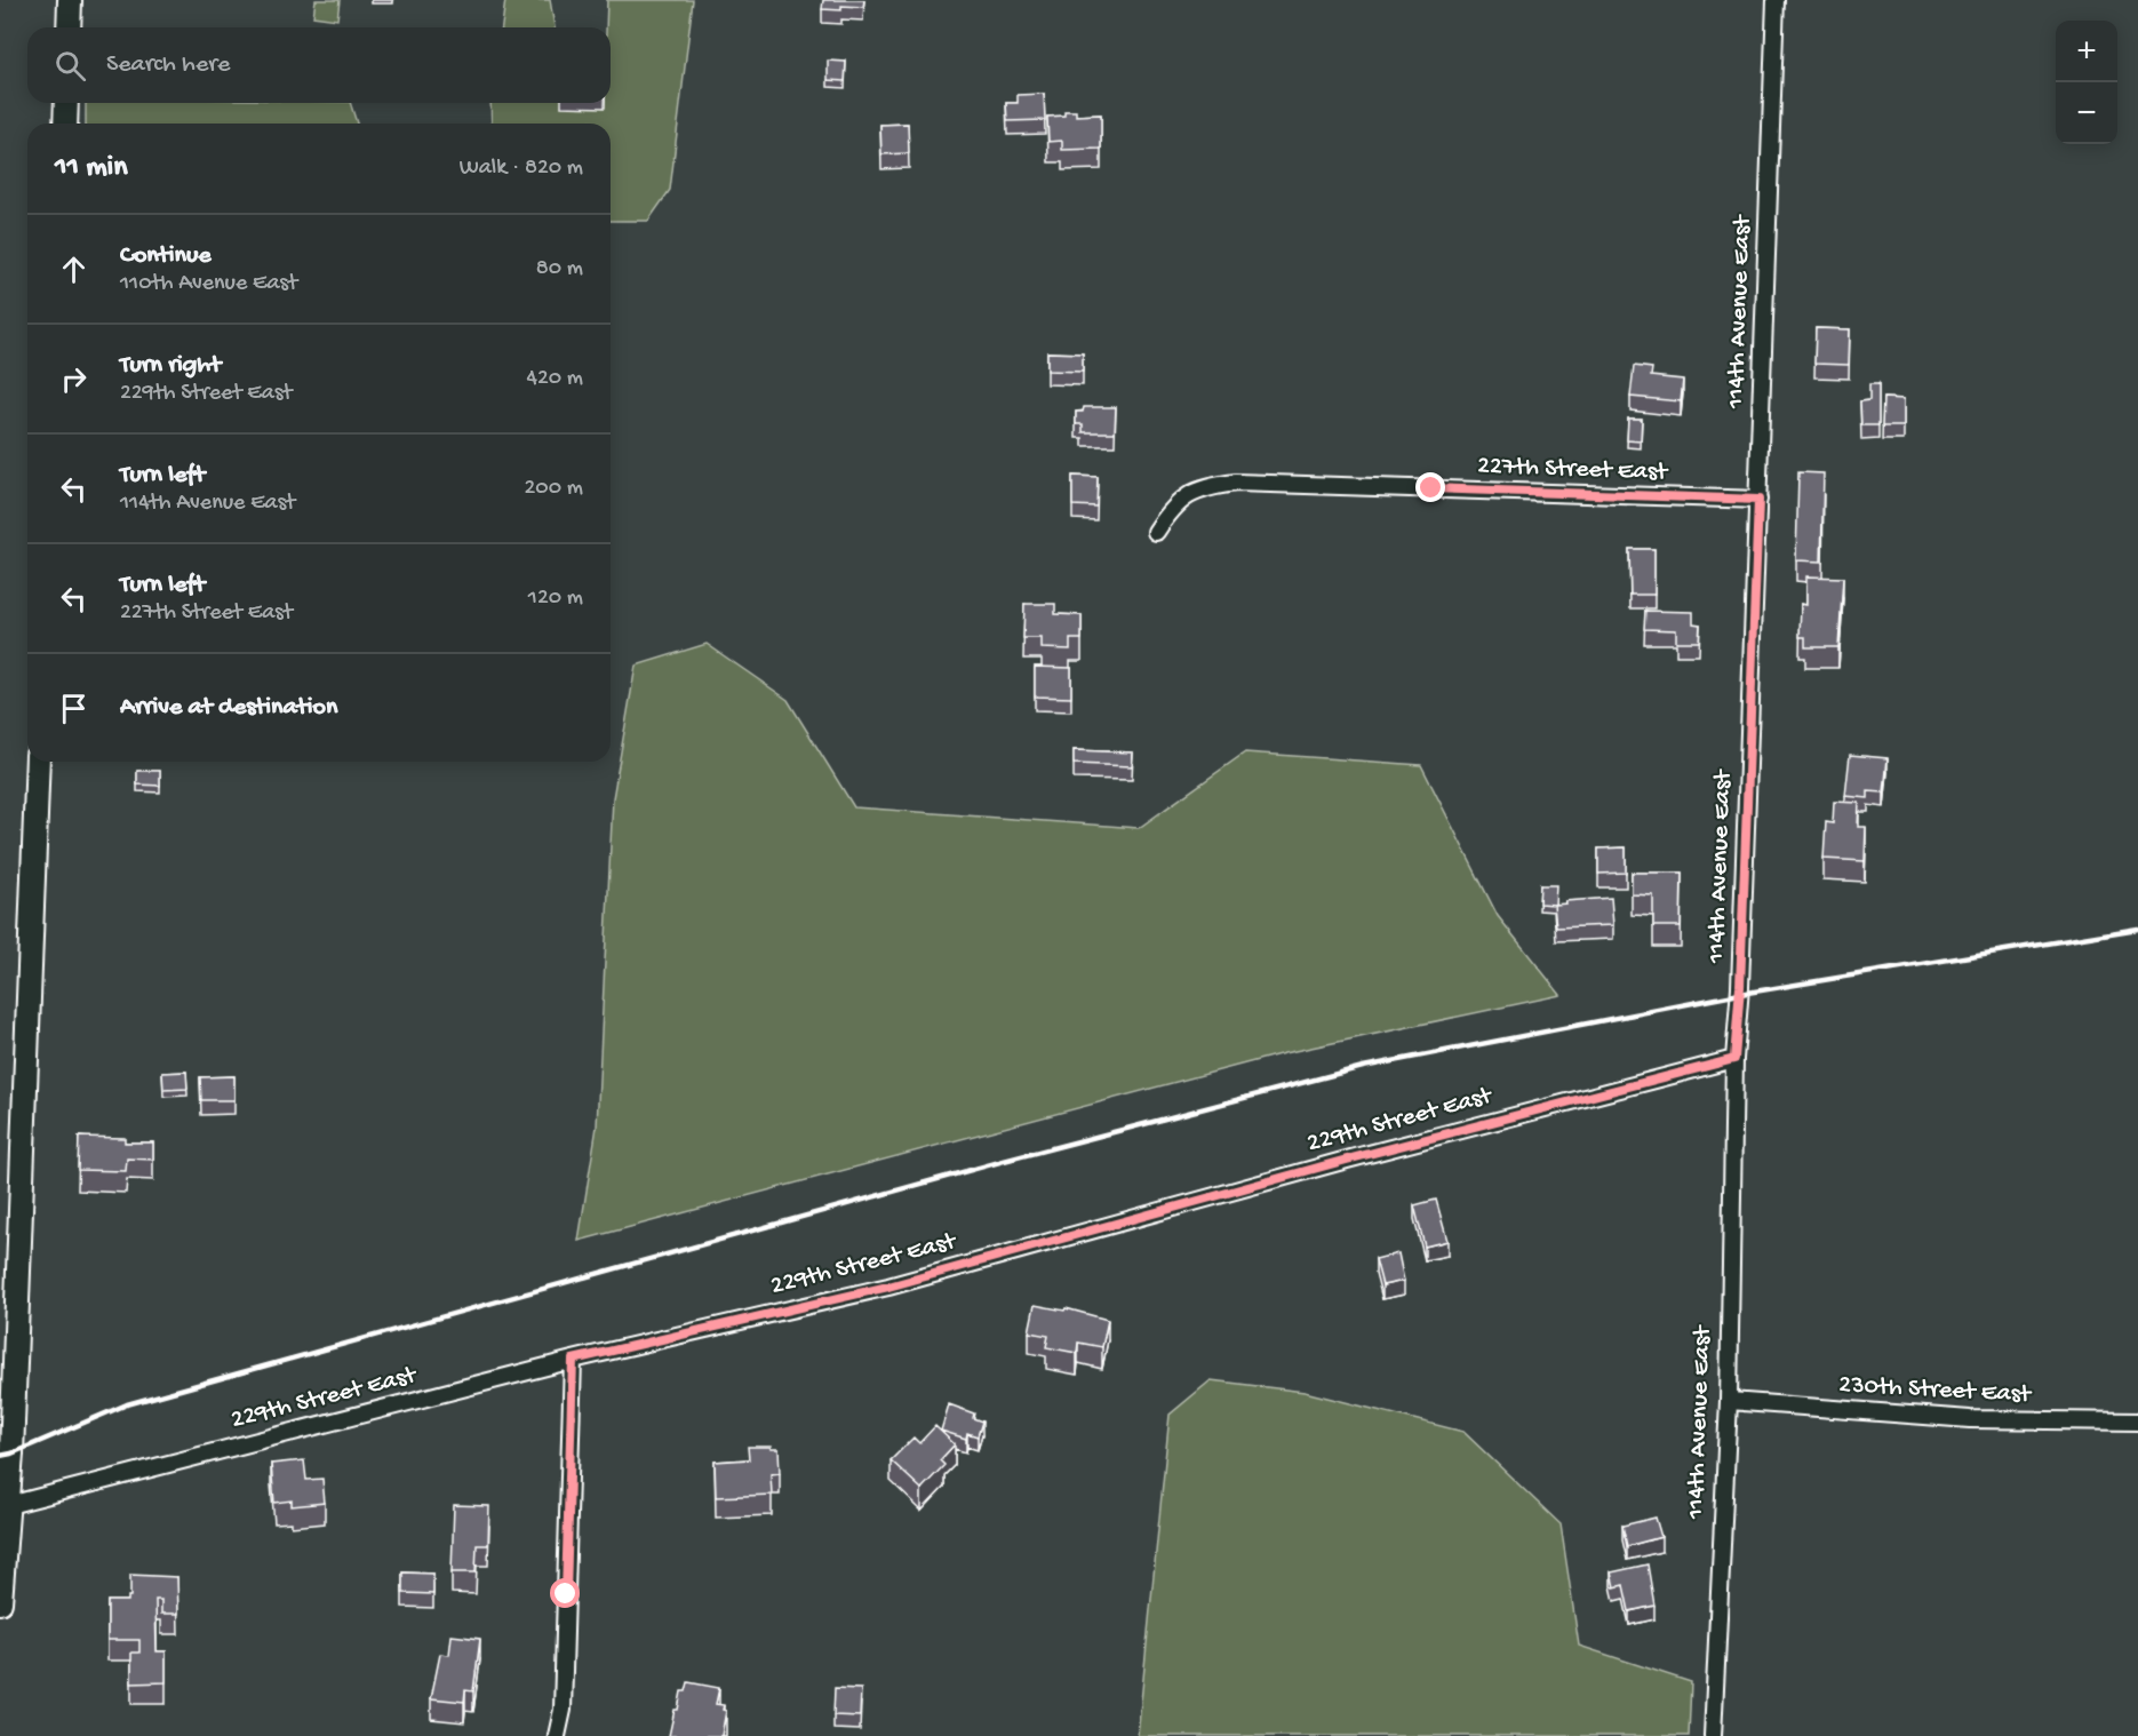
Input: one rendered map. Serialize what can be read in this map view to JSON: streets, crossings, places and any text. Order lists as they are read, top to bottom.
{
  "streets": {
    "street": [
      "114th Avenue East",
      "227th Street East",
      "229th Street East",
      "230th Street East"
    ]
  },
  "crossings": [
    ["114th Avenue East", "227th Street East"],
    ["114th Avenue East", "229th Street East"],
    ["114th Avenue East", "230th Street East"]
  ],
  "page": {
    "map_buttons": ["+", "−"],
    "search": "Search here",
    "heading": ["11 min", "Walk · 820 m"],
    "list": [
      ["Continue", "110th Avenue East", "80 m"],
      ["Turn right", "229th Street East", "420 m"],
      ["Turn left", "114th Avenue East", "200 m"],
      ["Turn left", "227th Street East", "120 m"],
      "Arrive at destination"
    ]
  }
}
